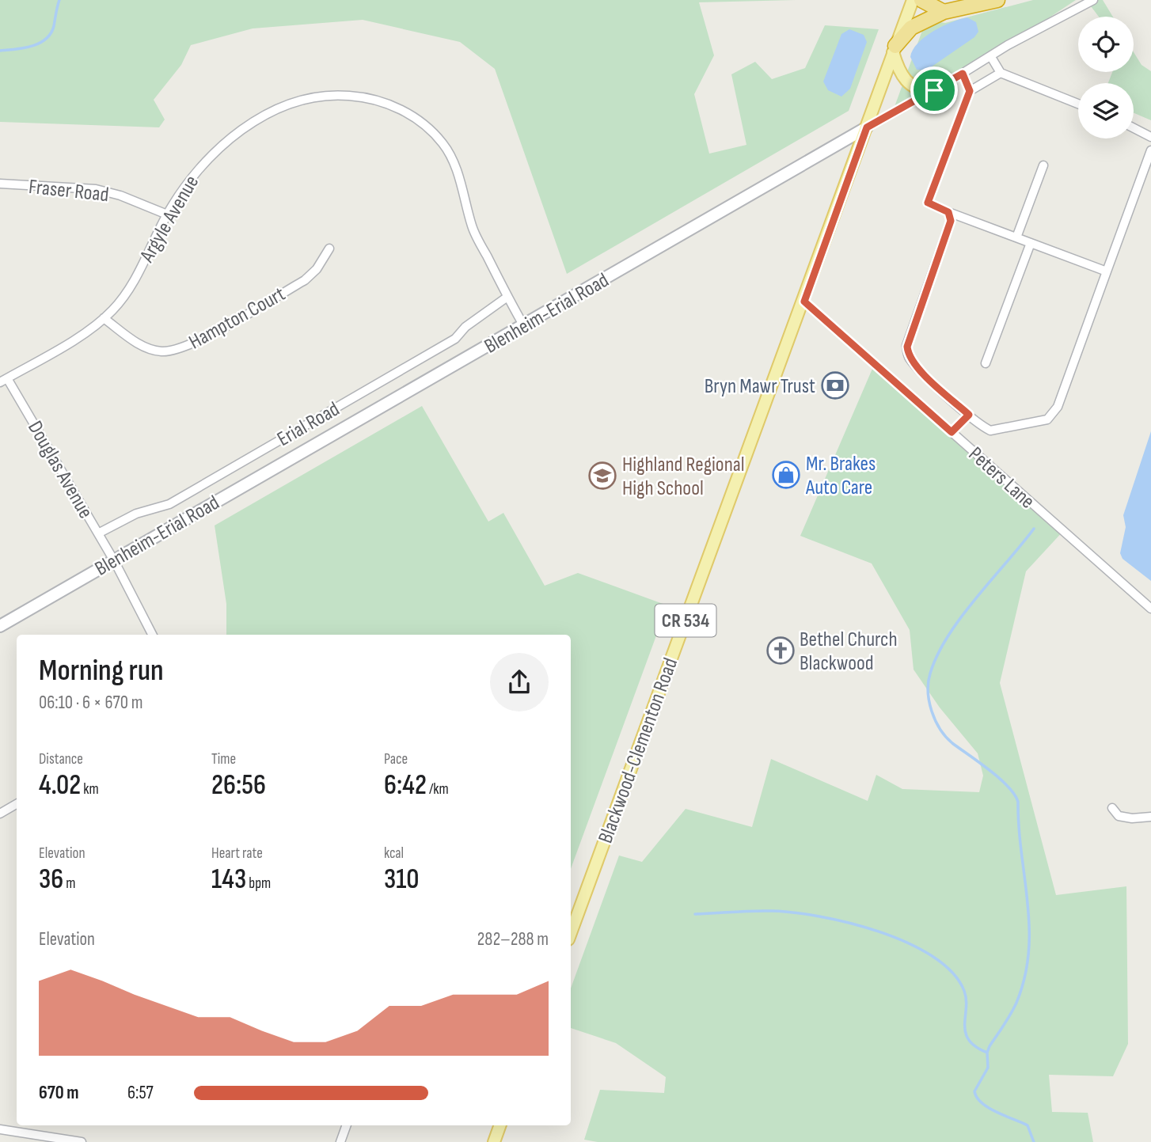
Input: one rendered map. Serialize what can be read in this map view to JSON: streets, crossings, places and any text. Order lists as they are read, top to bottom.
{
  "streets": {
    "main road": ["Blenheim-Erial Road", "CR 534", "Blackwood-Clementon Road"],
    "street": [
      "Fraser Road",
      "Argyle Avenue",
      "Hampton Court",
      "Erial Road",
      "Douglas Avenue",
      "Peters Lane"
    ]
  },
  "crossings": [
    ["Fraser Road", "Argyle Avenue"],
    ["Argyle Avenue", "Blenheim-Erial Road"],
    ["Argyle Avenue", "Hampton Court"],
    ["Argyle Avenue", "Erial Road"],
    ["Argyle Avenue", "Douglas Avenue"],
    ["Blenheim-Erial Road", "Douglas Avenue"],
    ["Blenheim-Erial Road", "Blackwood-Clementon Road"],
    ["Erial Road", "Douglas Avenue"],
    ["Peters Lane", "Blackwood-Clementon Road"]
  ],
  "places": {
    "bank": ["Bryn Mawr Trust"],
    "shop": ["Mr. Brakes Auto Care"],
    "school or university": ["Highland Regional High School"],
    "church": ["Bethel Church Blackwood"]
  },
  "page": {
    "heading": ["Morning run", "06:10 · 6 × 670 m"],
    "stats": [
      ["Distance", "4.02 km"],
      ["Time", "26:56"],
      ["Pace", "6:42 /km"],
      ["Elevation", "36 m"],
      ["Heart rate", "143 bpm"],
      ["kcal", "310"]
    ],
    "chart": ["Elevation", "282–288 m"],
    "list": [
      {
        "name": "670 m",
        "note": "6:57"
      }
    ]
  }
}
